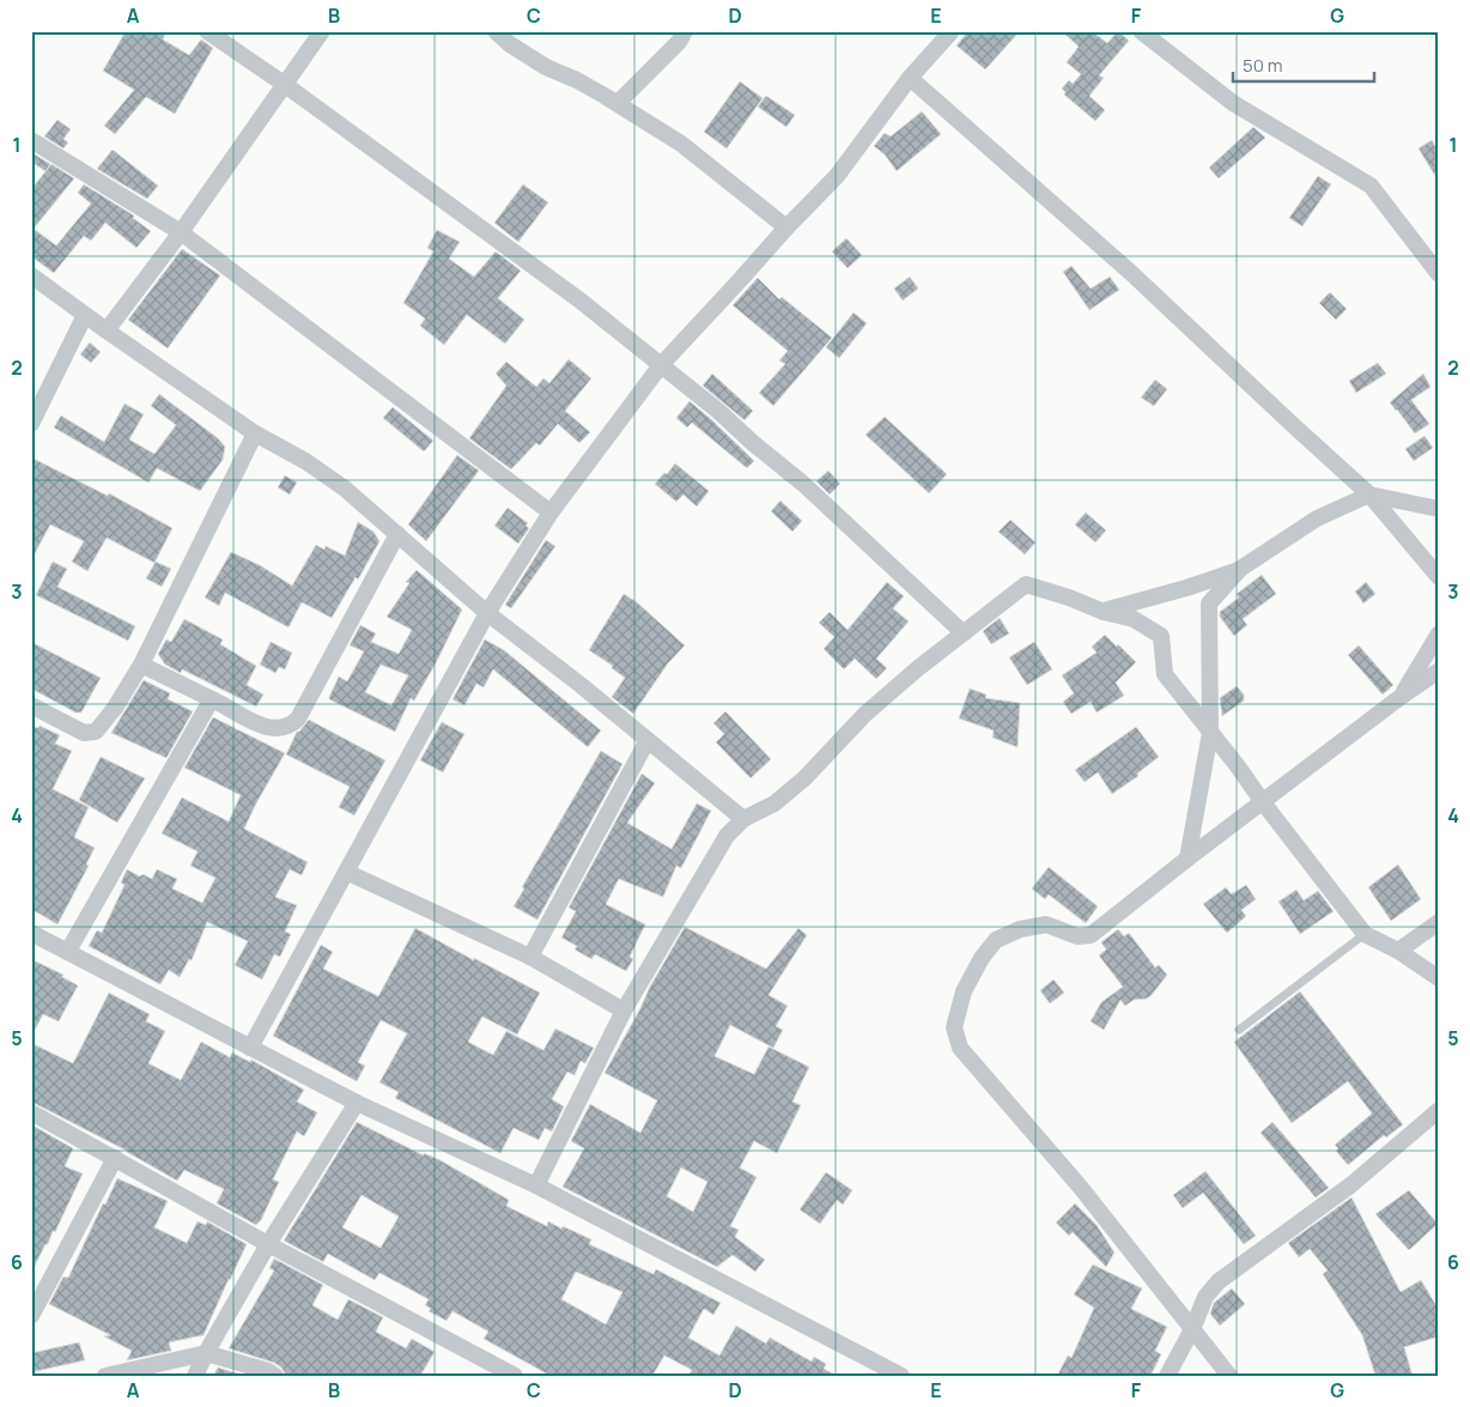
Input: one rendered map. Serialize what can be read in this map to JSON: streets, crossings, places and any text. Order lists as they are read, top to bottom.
{
  "scale_bar": "50 m",
  "grid": {
    "columns": [
      "A",
      "B",
      "C",
      "D",
      "E",
      "F",
      "G"
    ],
    "rows": [
      "1",
      "2",
      "3",
      "4",
      "5",
      "6"
    ]
  }
}
